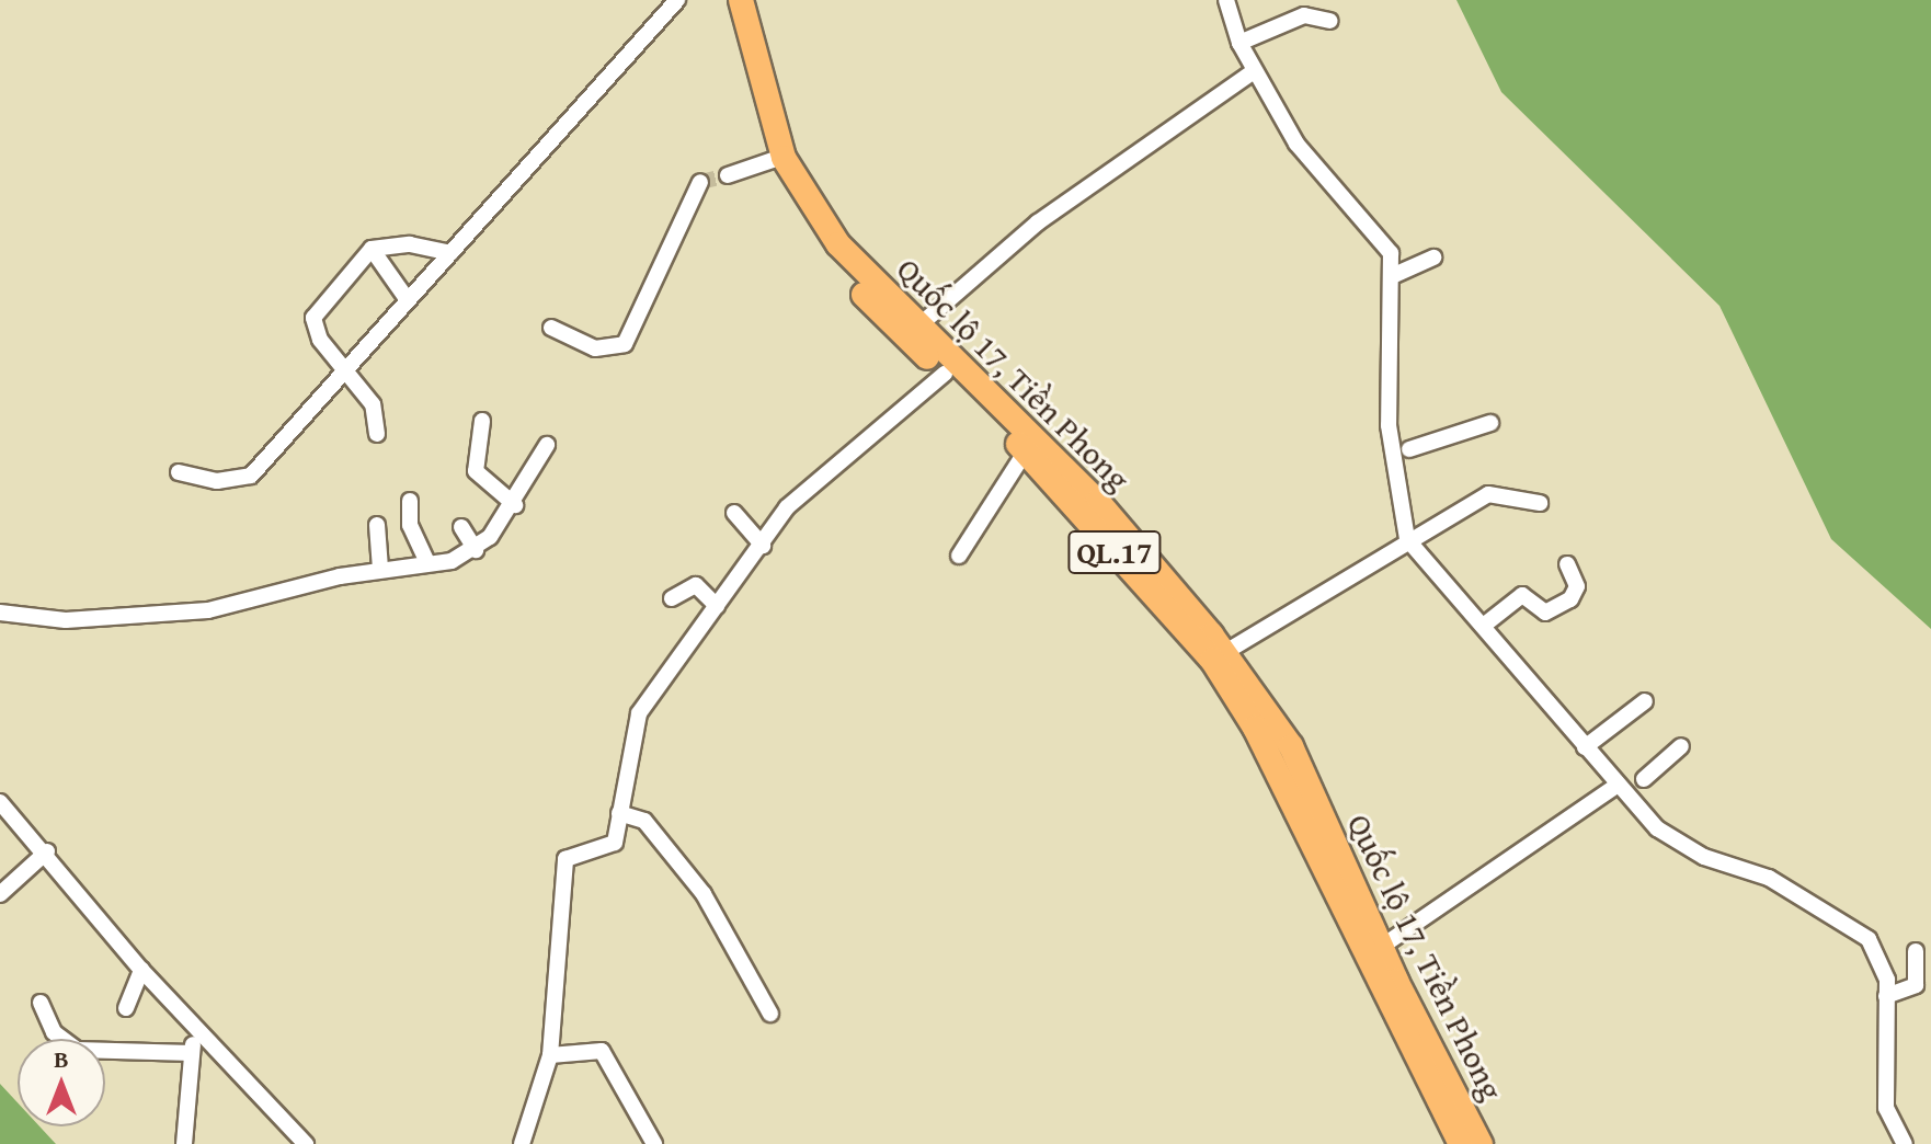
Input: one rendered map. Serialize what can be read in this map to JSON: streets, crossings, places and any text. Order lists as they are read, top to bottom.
{
  "streets": {
    "highway": ["Quốc lộ 17, Tiền Phong", "QL.17"]
  },
  "north": "top"
}
